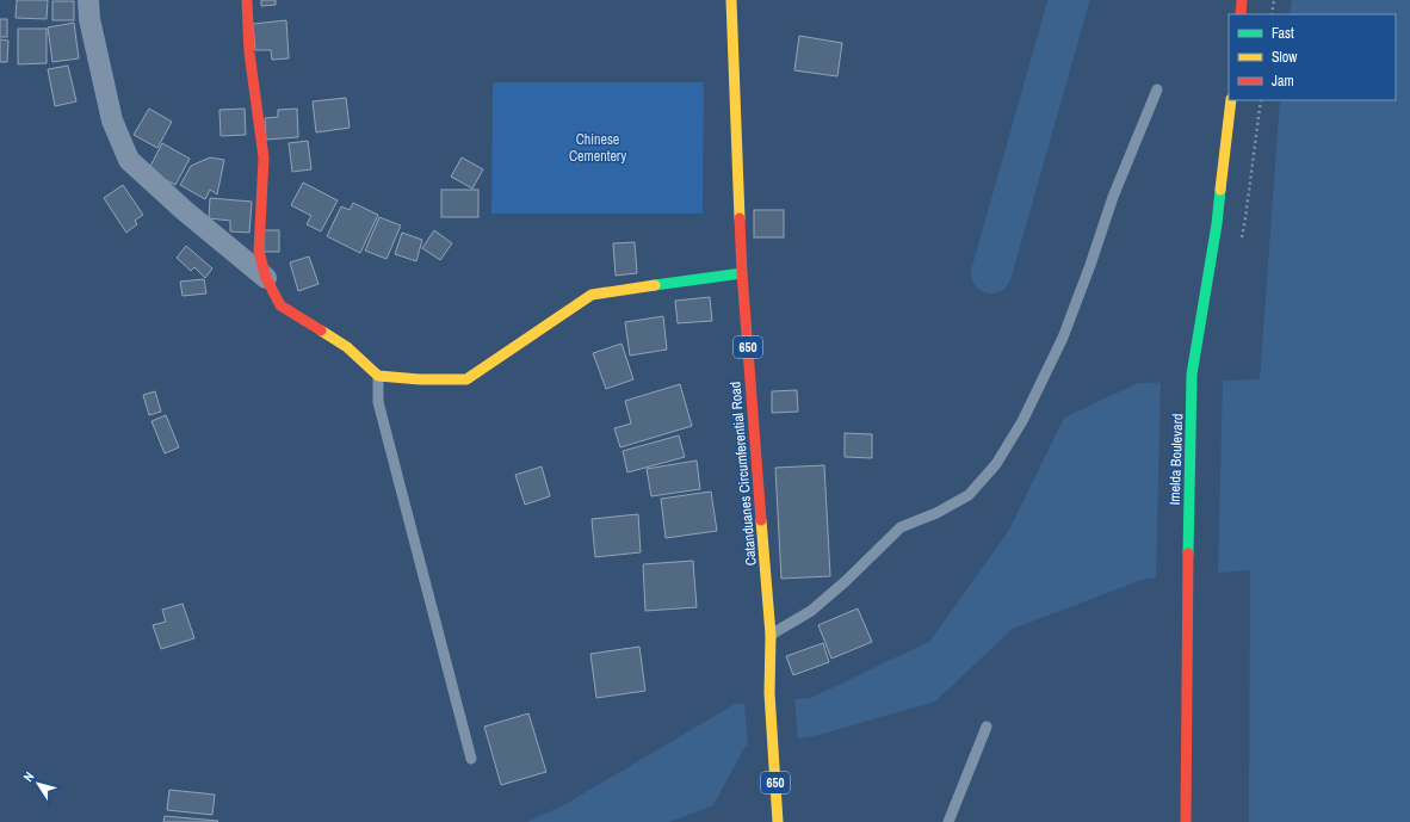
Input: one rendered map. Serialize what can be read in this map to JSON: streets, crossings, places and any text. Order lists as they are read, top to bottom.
{
  "streets": {
    "main road": ["650", "Imelda Boulevard", "Catanduanes Circumferential Road"]
  },
  "parks": ["Chinese Cementery"],
  "legend": ["Fast", "Slow", "Jam"],
  "north": "top left"
}
